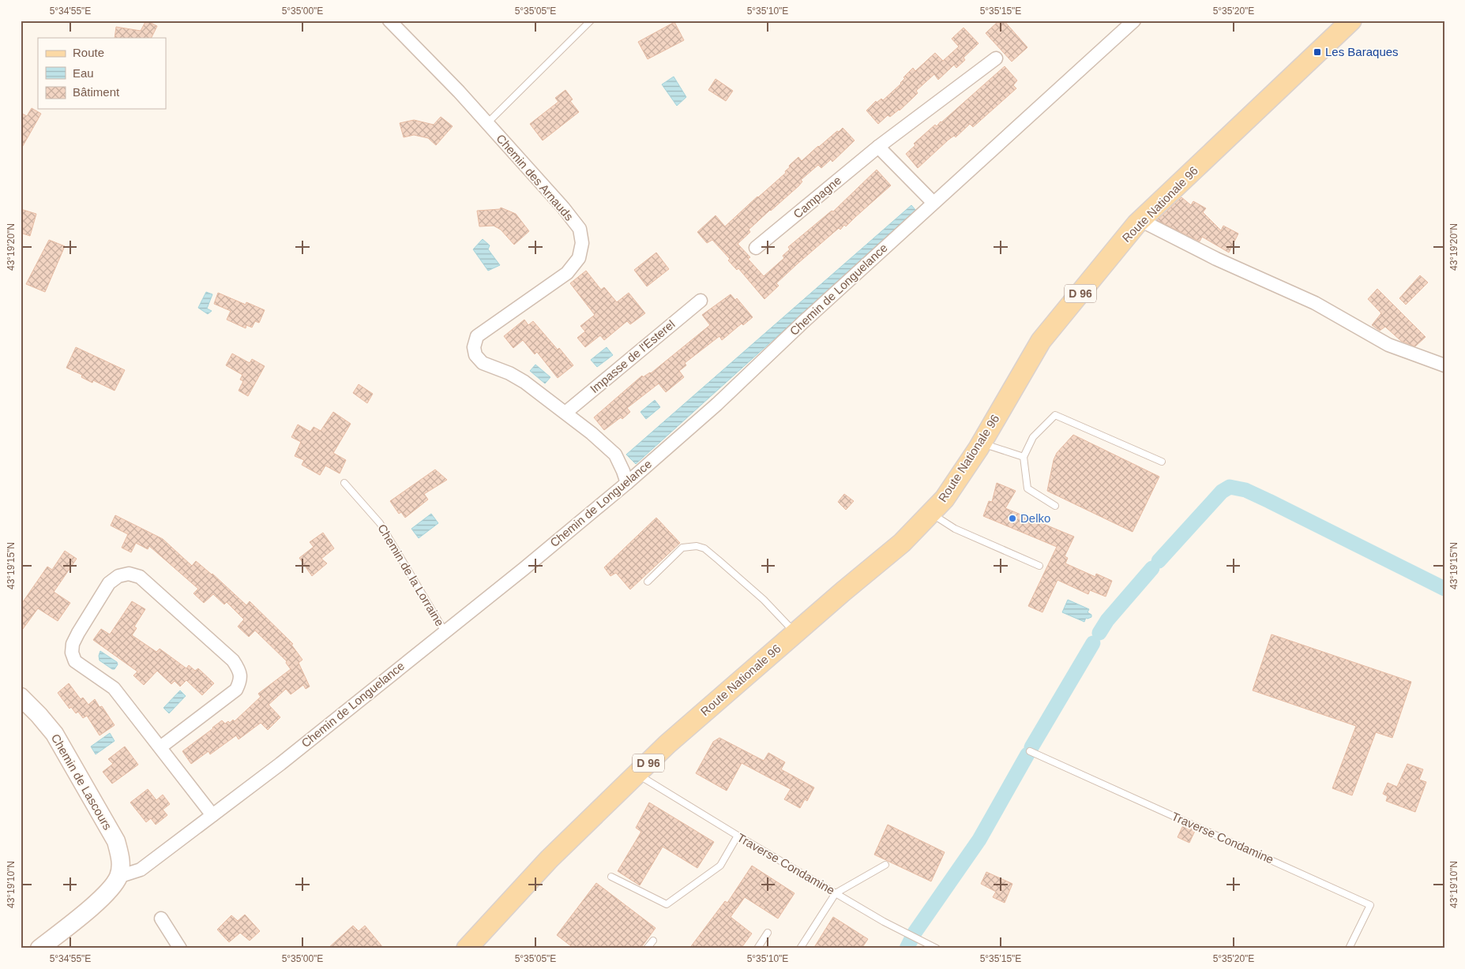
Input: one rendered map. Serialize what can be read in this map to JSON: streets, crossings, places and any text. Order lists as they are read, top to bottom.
{
  "streets": {
    "main road": ["Route Nationale 96", "D 96"],
    "street": [
      "Chemin des Arnauds",
      "Campagne",
      "Chemin de Longuelance",
      "Impasse de l'Esterel",
      "Chemin de Lascours"
    ],
    "lane": ["Chemin de la Lorraine", "Traverse Condamine"]
  },
  "crossings": [
    ["Chemin des Arnauds", "Chemin de Longuelance"],
    ["Chemin des Arnauds", "Impasse de l'Esterel"],
    ["Route Nationale 96", "Traverse Condamine"],
    ["Chemin de Longuelance", "Chemin de la Lorraine"],
    ["Chemin de Longuelance", "Chemin de Lascours"]
  ],
  "places": {
    "transit": ["Les Baraques"],
    "other": ["Delko"]
  },
  "legend": ["Route", "Eau", "Bâtiment"],
  "coordinates": [
    "5°34'55\"E",
    "5°35'00\"E",
    "5°35'05\"E",
    "5°35'10\"E",
    "5°35'15\"E",
    "5°35'20\"E",
    "43°19'20\"N",
    "43°19'15\"N",
    "43°19'10\"N"
  ]
}
